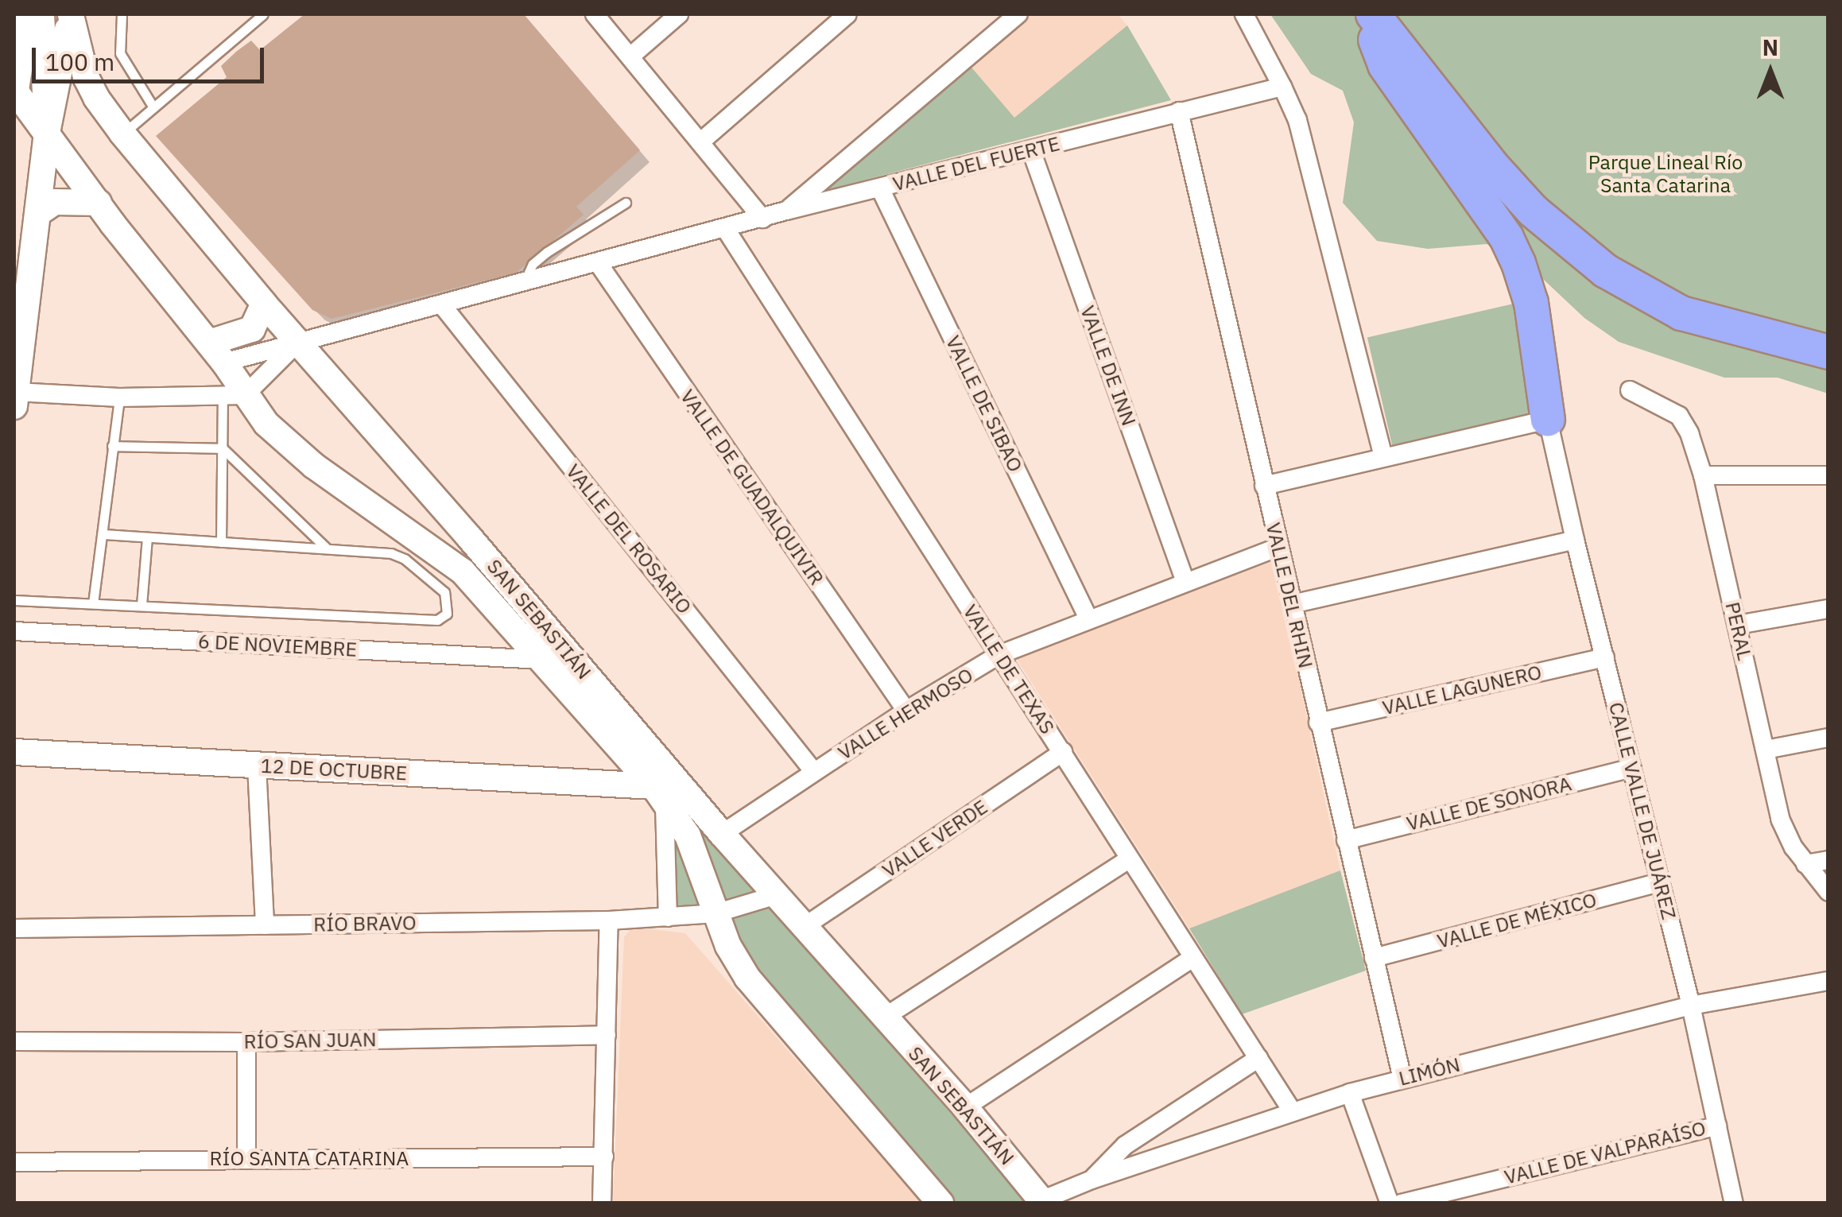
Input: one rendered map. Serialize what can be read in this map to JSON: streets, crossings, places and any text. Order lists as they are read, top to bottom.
{
  "streets": {
    "main road": ["SAN SEBASTIÁN", "12 DE OCTUBRE"],
    "street": [
      "VALLE DEL FUERTE",
      "VALLE DE INN",
      "VALLE DE SIBAO",
      "VALLE DE GUADALQUIVIR",
      "VALLE DEL ROSARIO",
      "VALLE DEL RHIN",
      "PERAL",
      "6 DE NOVIEMBRE",
      "VALLE DE TEXAS",
      "VALLE LAGUNERO",
      "VALLE HERMOSO",
      "VALLE DE SONORA",
      "CALLE VALLE DE JUÁREZ",
      "VALLE VERDE",
      "VALLE DE MÉXICO",
      "RÍO BRAVO",
      "RÍO SAN JUAN",
      "LIMÓN",
      "VALLE DE VALPARAÍSO",
      "RÍO SANTA CATARINA"
    ]
  },
  "crossings": [
    ["VALLE DEL FUERTE", "VALLE DE INN"],
    ["VALLE DEL FUERTE", "VALLE DE SIBAO"],
    ["VALLE DEL FUERTE", "VALLE DE GUADALQUIVIR"],
    ["VALLE DEL FUERTE", "VALLE DEL ROSARIO"],
    ["VALLE DEL FUERTE", "VALLE DEL RHIN"],
    ["VALLE DEL FUERTE", "SAN SEBASTIÁN"],
    ["VALLE DEL FUERTE", "VALLE DE TEXAS"],
    ["VALLE DE INN", "VALLE HERMOSO"],
    ["VALLE DE SIBAO", "VALLE HERMOSO"],
    ["VALLE DE GUADALQUIVIR", "VALLE HERMOSO"],
    ["VALLE DEL ROSARIO", "VALLE HERMOSO"],
    ["VALLE DEL RHIN", "VALLE LAGUNERO"],
    ["VALLE DEL RHIN", "VALLE HERMOSO"],
    ["VALLE DEL RHIN", "VALLE DE SONORA"],
    ["VALLE DEL RHIN", "VALLE DE MÉXICO"],
    ["VALLE DEL RHIN", "LIMÓN"],
    ["SAN SEBASTIÁN", "6 DE NOVIEMBRE"],
    ["SAN SEBASTIÁN", "VALLE HERMOSO"],
    ["SAN SEBASTIÁN", "12 DE OCTUBRE"],
    ["SAN SEBASTIÁN", "VALLE VERDE"],
    ["SAN SEBASTIÁN", "RÍO BRAVO"],
    ["SAN SEBASTIÁN", "LIMÓN"],
    ["VALLE DE TEXAS", "VALLE HERMOSO"],
    ["VALLE DE TEXAS", "VALLE VERDE"],
    ["VALLE DE TEXAS", "LIMÓN"],
    ["VALLE LAGUNERO", "CALLE VALLE DE JUÁREZ"],
    ["VALLE DE SONORA", "CALLE VALLE DE JUÁREZ"],
    ["CALLE VALLE DE JUÁREZ", "VALLE DE MÉXICO"],
    ["CALLE VALLE DE JUÁREZ", "LIMÓN"],
    ["CALLE VALLE DE JUÁREZ", "VALLE DE VALPARAÍSO"]
  ],
  "parks": ["Parque Lineal Río Santa Catarina"],
  "scale_bar": "100 m",
  "north": "top"
}
